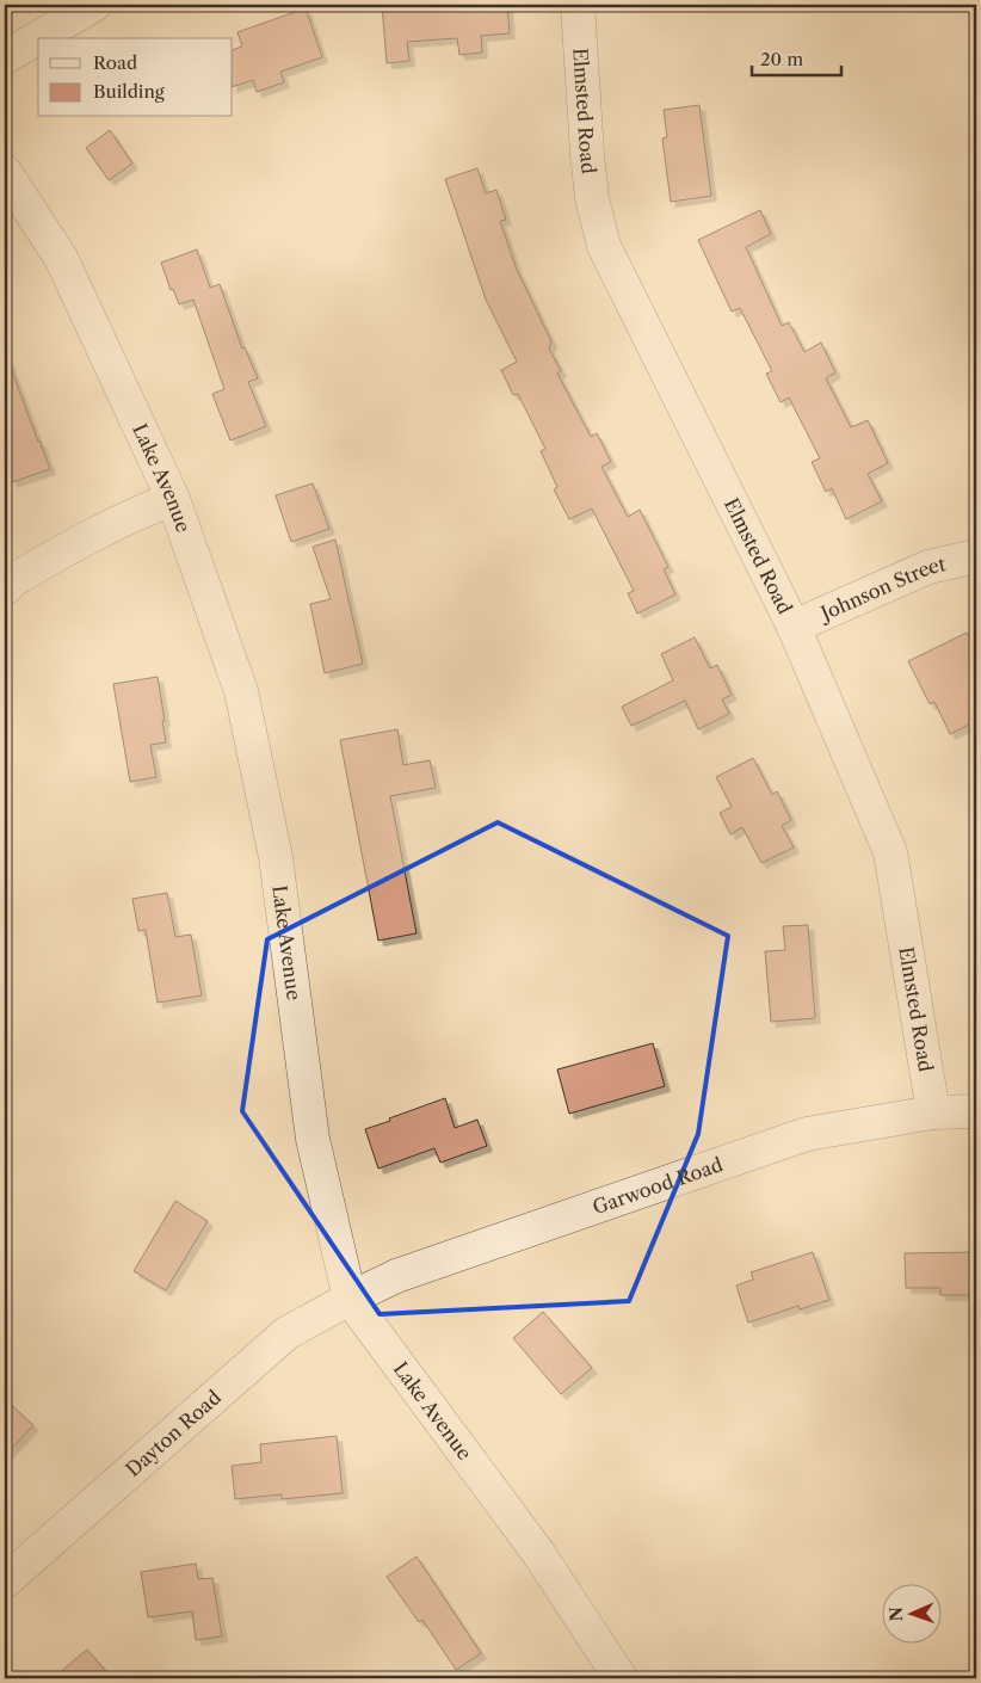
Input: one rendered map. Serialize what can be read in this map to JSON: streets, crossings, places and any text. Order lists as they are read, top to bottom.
{
  "streets": {
    "street": [
      "Elmsted Road",
      "Lake Avenue",
      "Johnson Street",
      "Garwood Road",
      "Dayton Road"
    ]
  },
  "crossings": [
    ["Elmsted Road", "Johnson Street"],
    ["Elmsted Road", "Garwood Road"],
    ["Lake Avenue", "Garwood Road"],
    ["Lake Avenue", "Dayton Road"],
    ["Garwood Road", "Dayton Road"]
  ],
  "legend": ["Road", "Building"],
  "scale_bar": "20 m",
  "north": "left"
}
